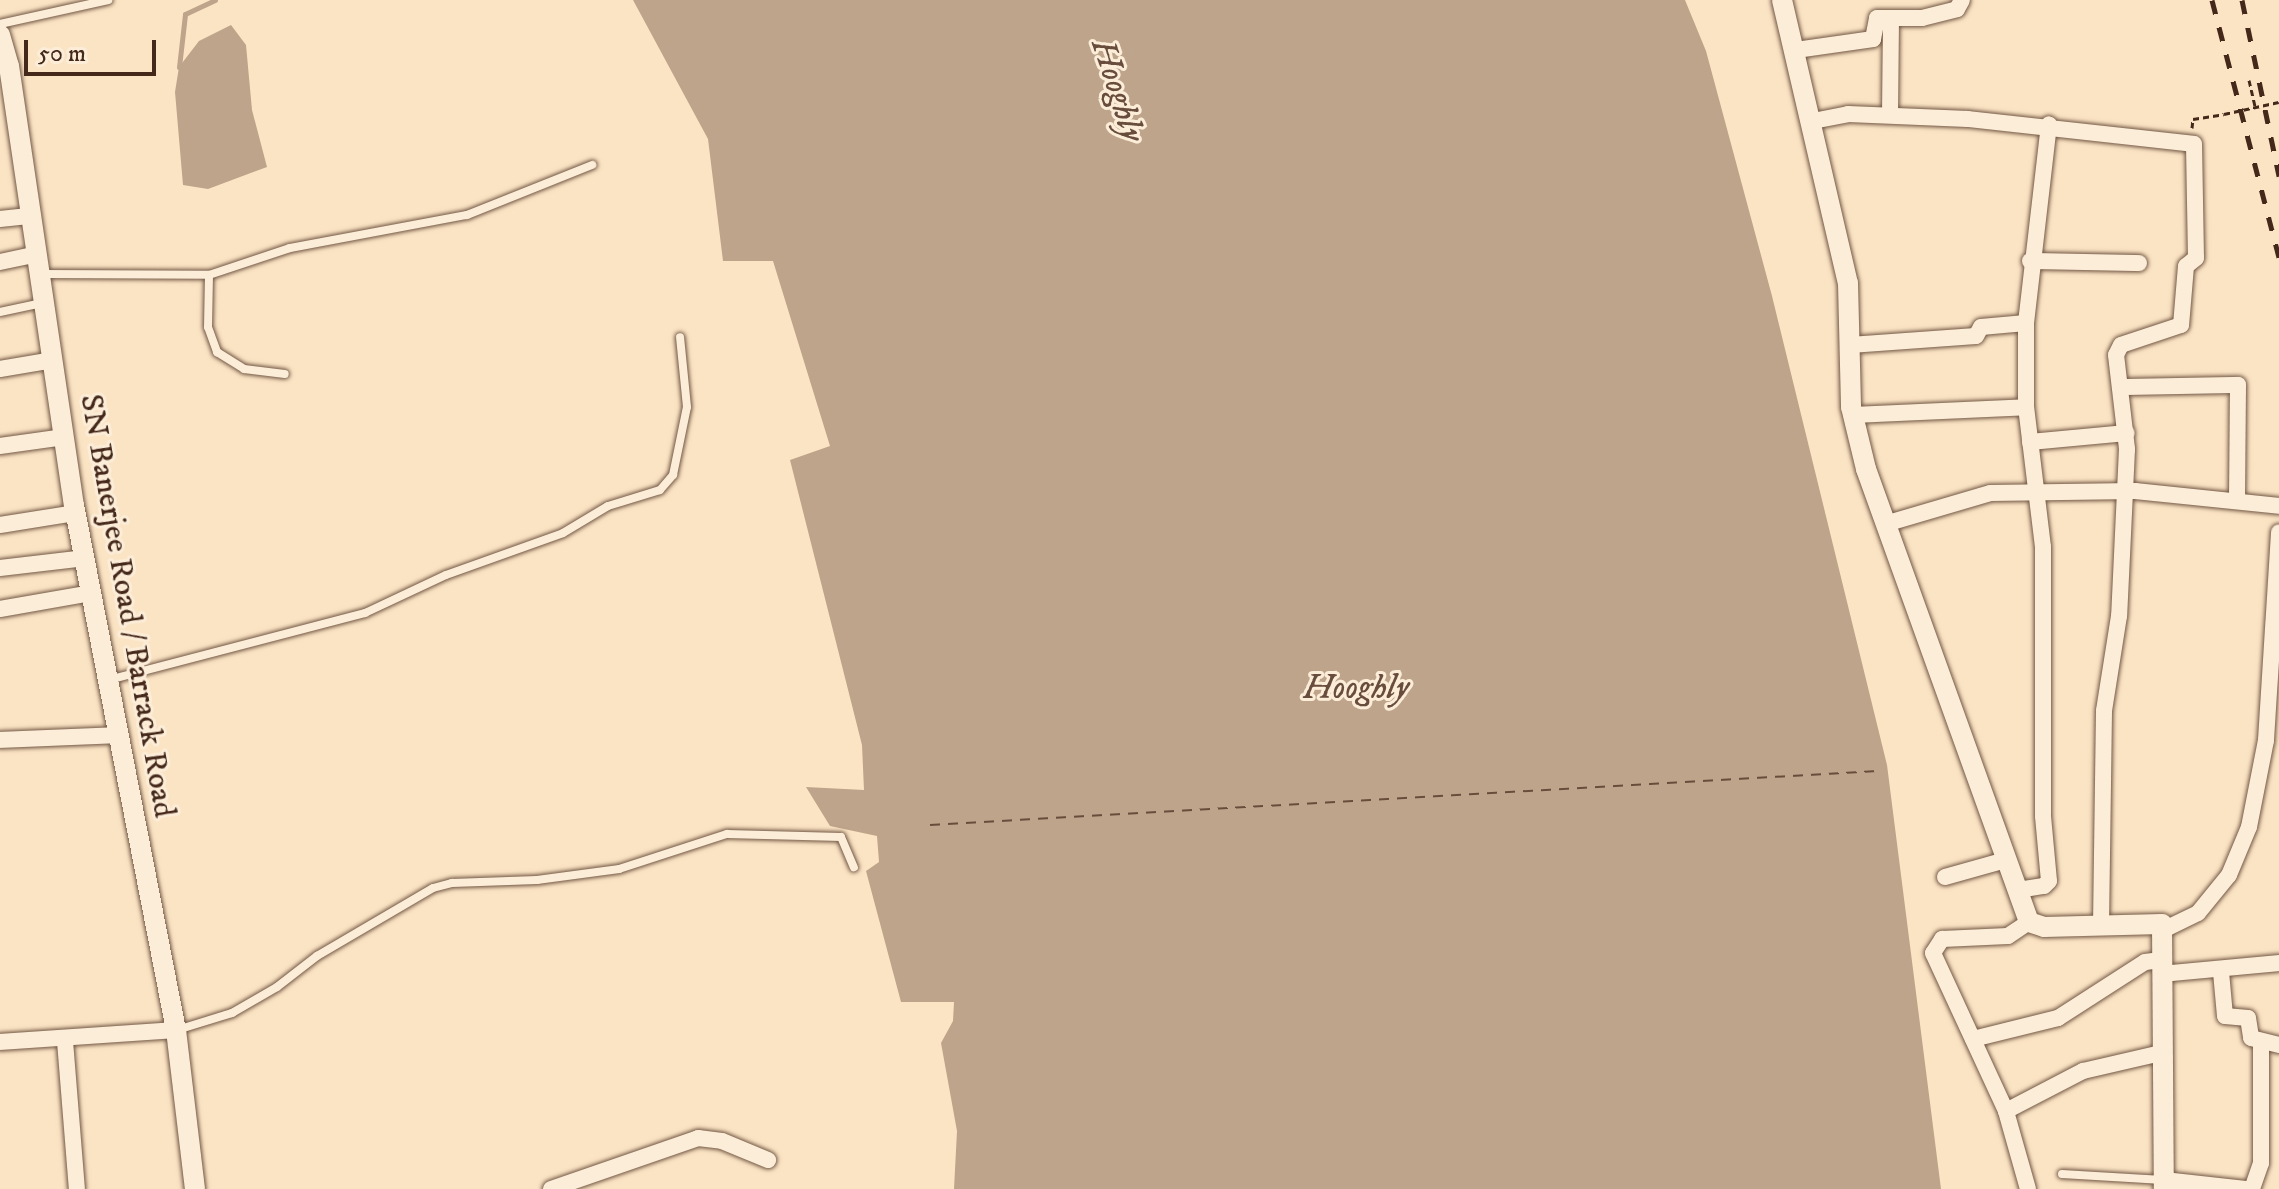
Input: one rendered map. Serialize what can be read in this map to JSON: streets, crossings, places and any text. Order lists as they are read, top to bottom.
{
  "streets": {
    "street": ["SN Banerjee Road / Barrack Road"]
  },
  "water": ["Hooghly"],
  "scale_bar": "50 m"
}
